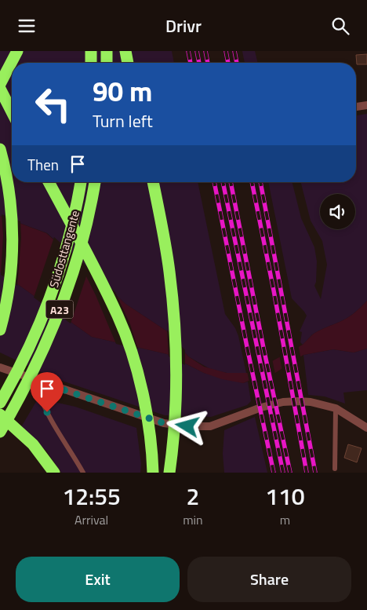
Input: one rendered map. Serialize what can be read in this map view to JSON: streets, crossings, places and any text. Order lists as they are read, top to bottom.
{
  "streets": {
    "highway": ["Südosttangente", "A23"]
  },
  "page": {
    "header": "Drivr",
    "turn": ["90 m", "Turn left"],
    "then": "Then",
    "eta": [
      "12:55",
      "Arrival",
      "2",
      "min",
      "110",
      "m"
    ],
    "buttons": ["Exit", "Share"]
  }
}
